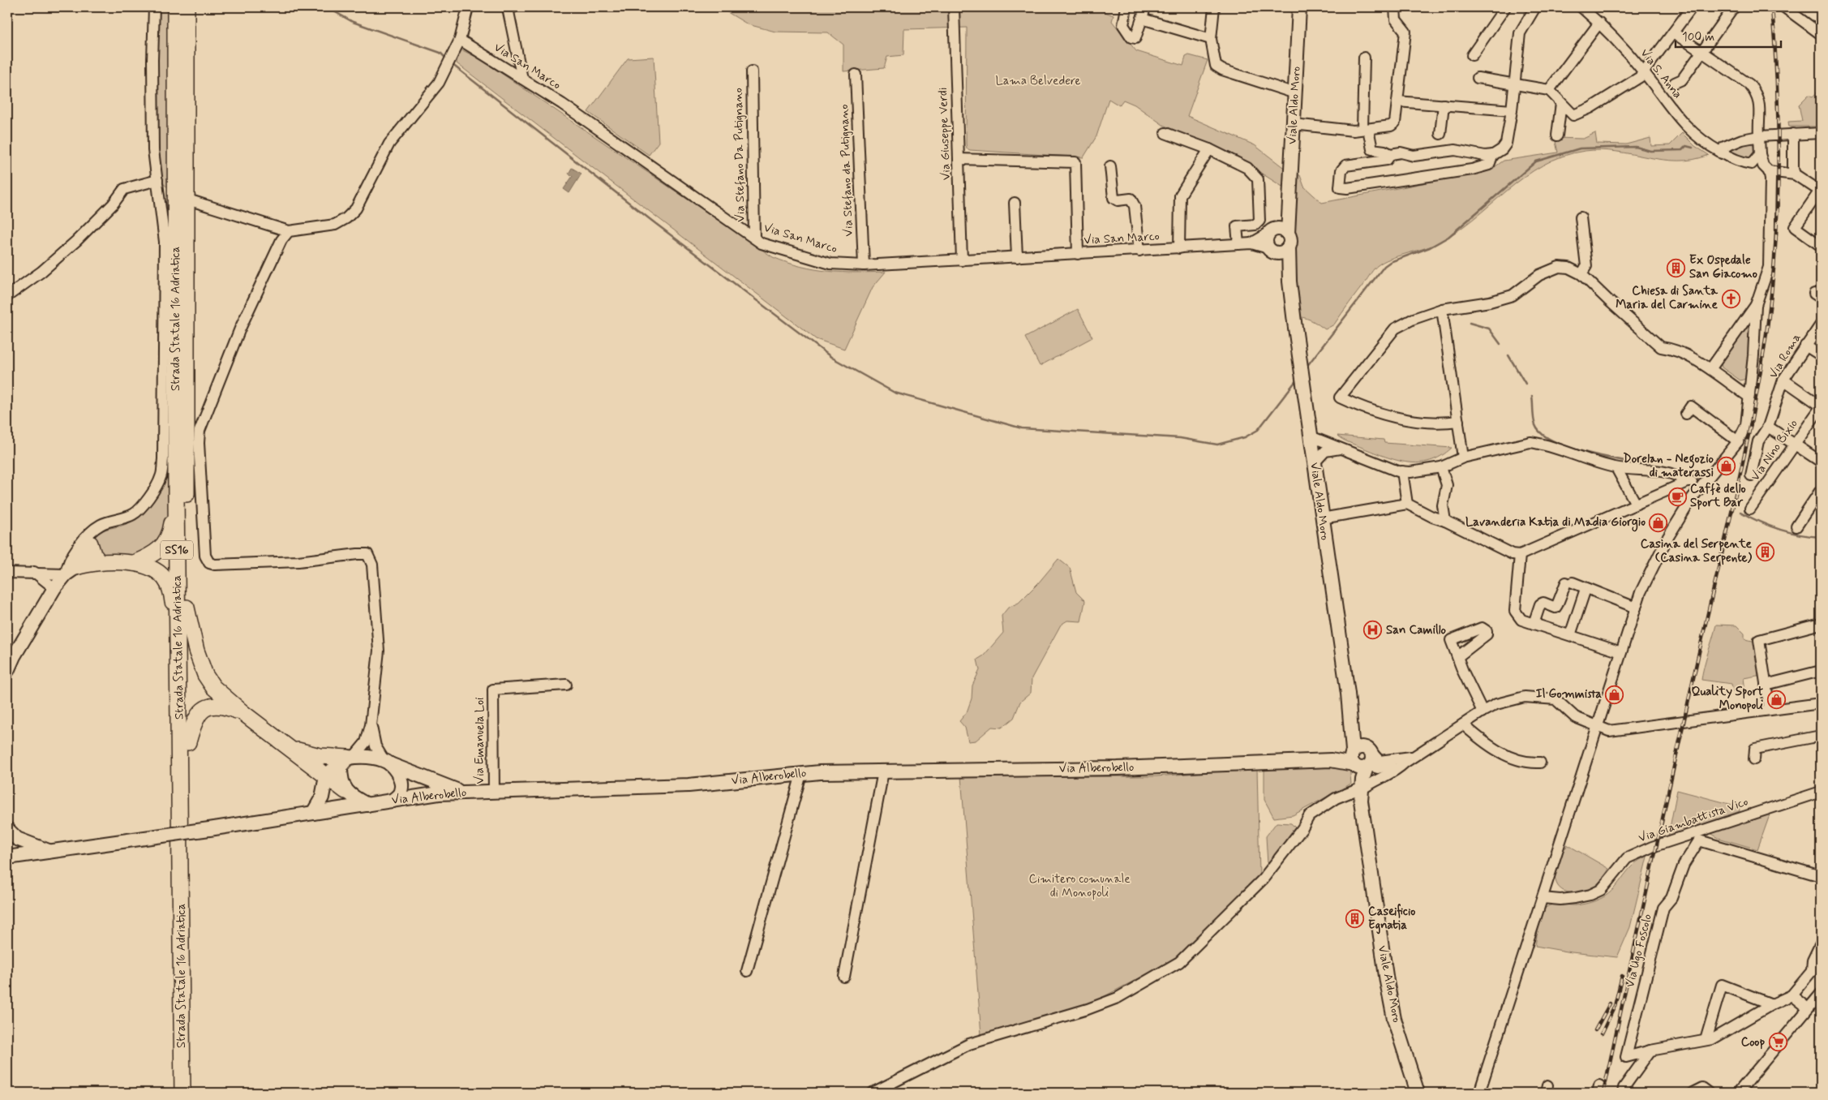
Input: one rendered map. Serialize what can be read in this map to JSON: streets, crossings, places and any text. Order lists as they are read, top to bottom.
{
  "streets": {
    "highway": ["Strada Statale 16 Adriatica", "SS16"],
    "main road": ["Viale Aldo Moro", "Via Alberobello"],
    "street": [
      "Via San Marco",
      "Via S. Anna",
      "Via Giuseppe Verdi",
      "Via Stefano Da Putignano",
      "Via Stefano da Putignano",
      "Via Roma",
      "Via Nino Bixio",
      "Via Emanuela Loi",
      "Via Giambattista Vico",
      "Via Ugo Foscolo"
    ]
  },
  "crossings": [
    ["Via San Marco", "Viale Aldo Moro"],
    ["Via San Marco", "Via Giuseppe Verdi"],
    ["Via San Marco", "Via Stefano Da Putignano"],
    ["Via San Marco", "Via Stefano da Putignano"],
    ["Viale Aldo Moro", "Via Alberobello"],
    ["Via Emanuela Loi", "Via Alberobello"]
  ],
  "parks": ["Lama Belvedere", "Cimitero comunale di Monopoli"],
  "places": {
    "building": ["Ex Ospedale San Giacomo", "Casina del Serpente (Casina Serpente)", "Caseificio Egnatia"],
    "church": ["Chiesa di Santa Maria del Carmine"],
    "shop": [
      "Dorelan - Negozio di materassi",
      "Lavanderia Katia di Madia Giorgio",
      "Il Gommista",
      "Quality Sport Monopoli"
    ],
    "cafe": ["Caffè dello Sport Bar"],
    "hospital": ["San Camillo"],
    "supermarket": ["Coop"]
  },
  "scale_bar": "100 m"
}
